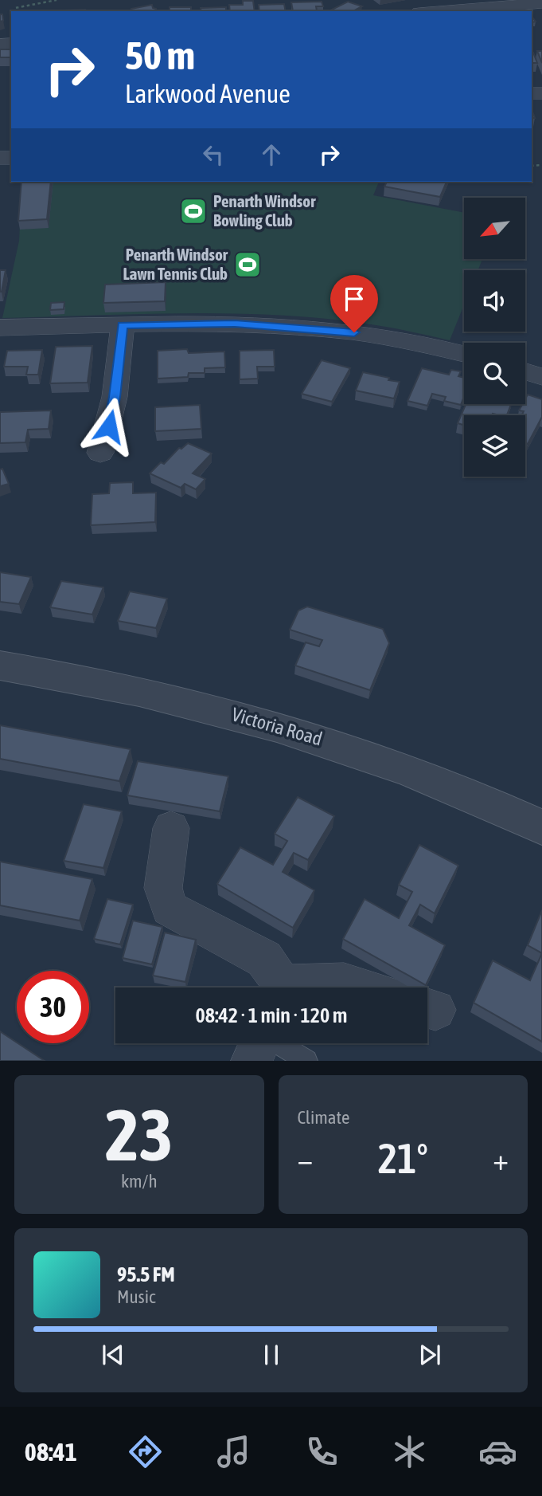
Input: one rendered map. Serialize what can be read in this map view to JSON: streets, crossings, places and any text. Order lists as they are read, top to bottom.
{
  "streets": {
    "street": ["Victoria Road"]
  },
  "places": {
    "sports": ["Penarth Windsor Bowling Club", "Penarth Windsor Lawn Tennis Club"]
  },
  "north": "bottom left",
  "page": {
    "turn": ["50 m", "Larkwood Avenue"],
    "limit": "30",
    "trip": "08:42 · 1 min · 120 m",
    "tile": [
      ["23", "km/h"],
      "Climate"
    ],
    "heat": ["−", "21°", "+"],
    "song": ["95.5 FM", "Music"],
    "tabs": "08:41"
  }
}
